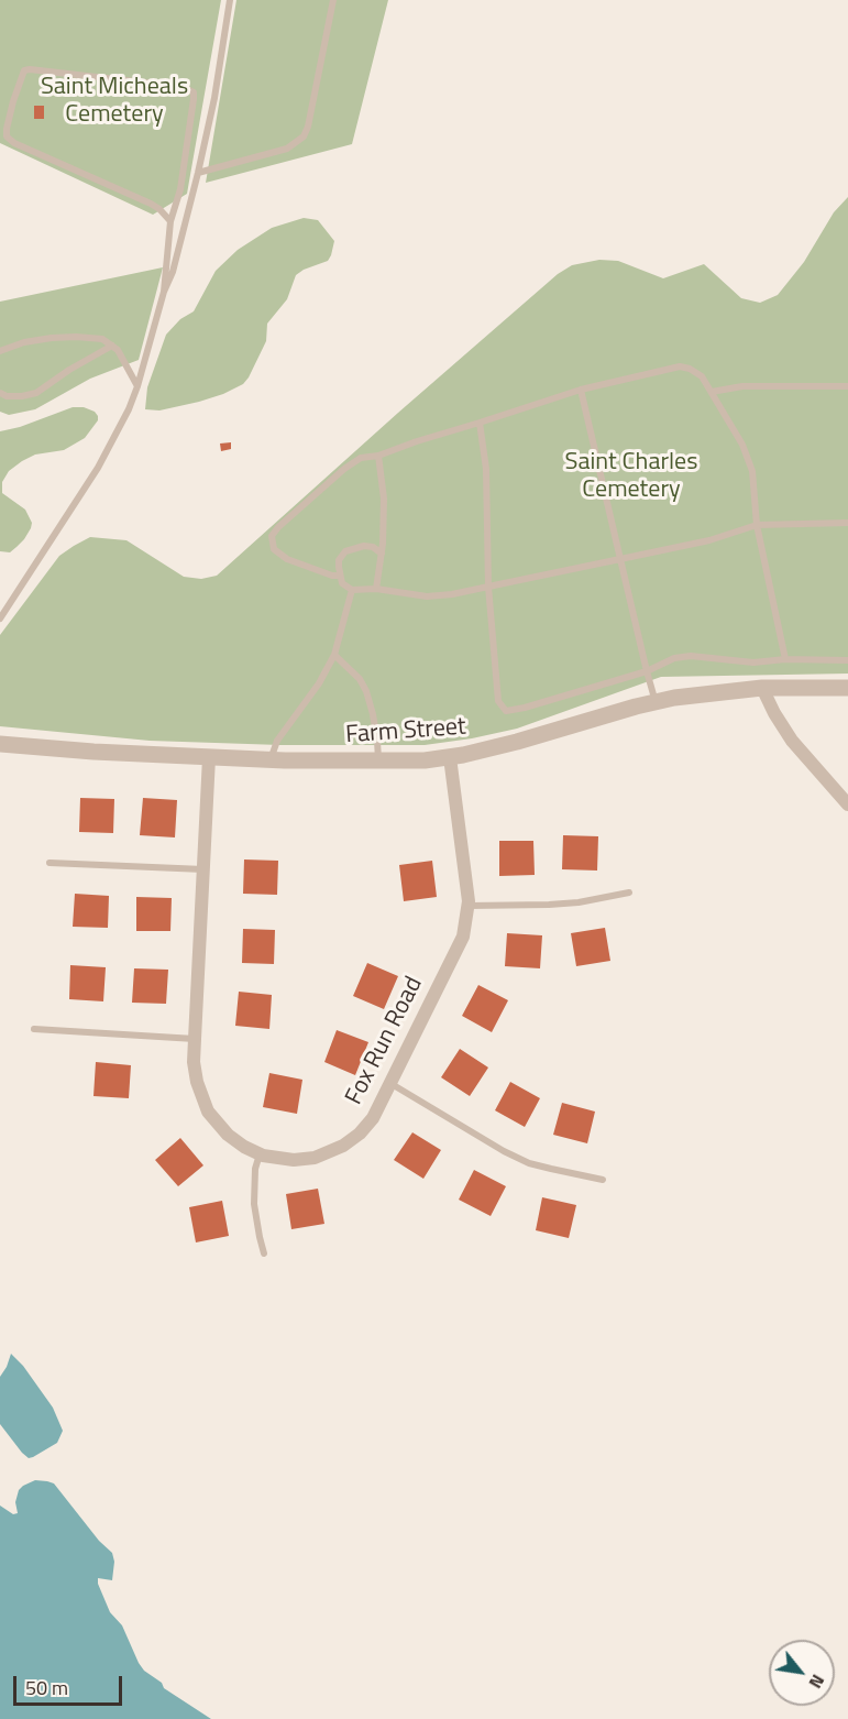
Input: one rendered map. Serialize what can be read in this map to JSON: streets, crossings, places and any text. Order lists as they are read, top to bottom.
{
  "streets": {
    "street": ["Farm Street", "Fox Run Road"]
  },
  "crossings": [
    ["Farm Street", "Fox Run Road"]
  ],
  "parks": ["Saint Micheals Cemetery", "Saint Charles Cemetery"],
  "scale_bar": "50 m",
  "north": "bottom right"
}
